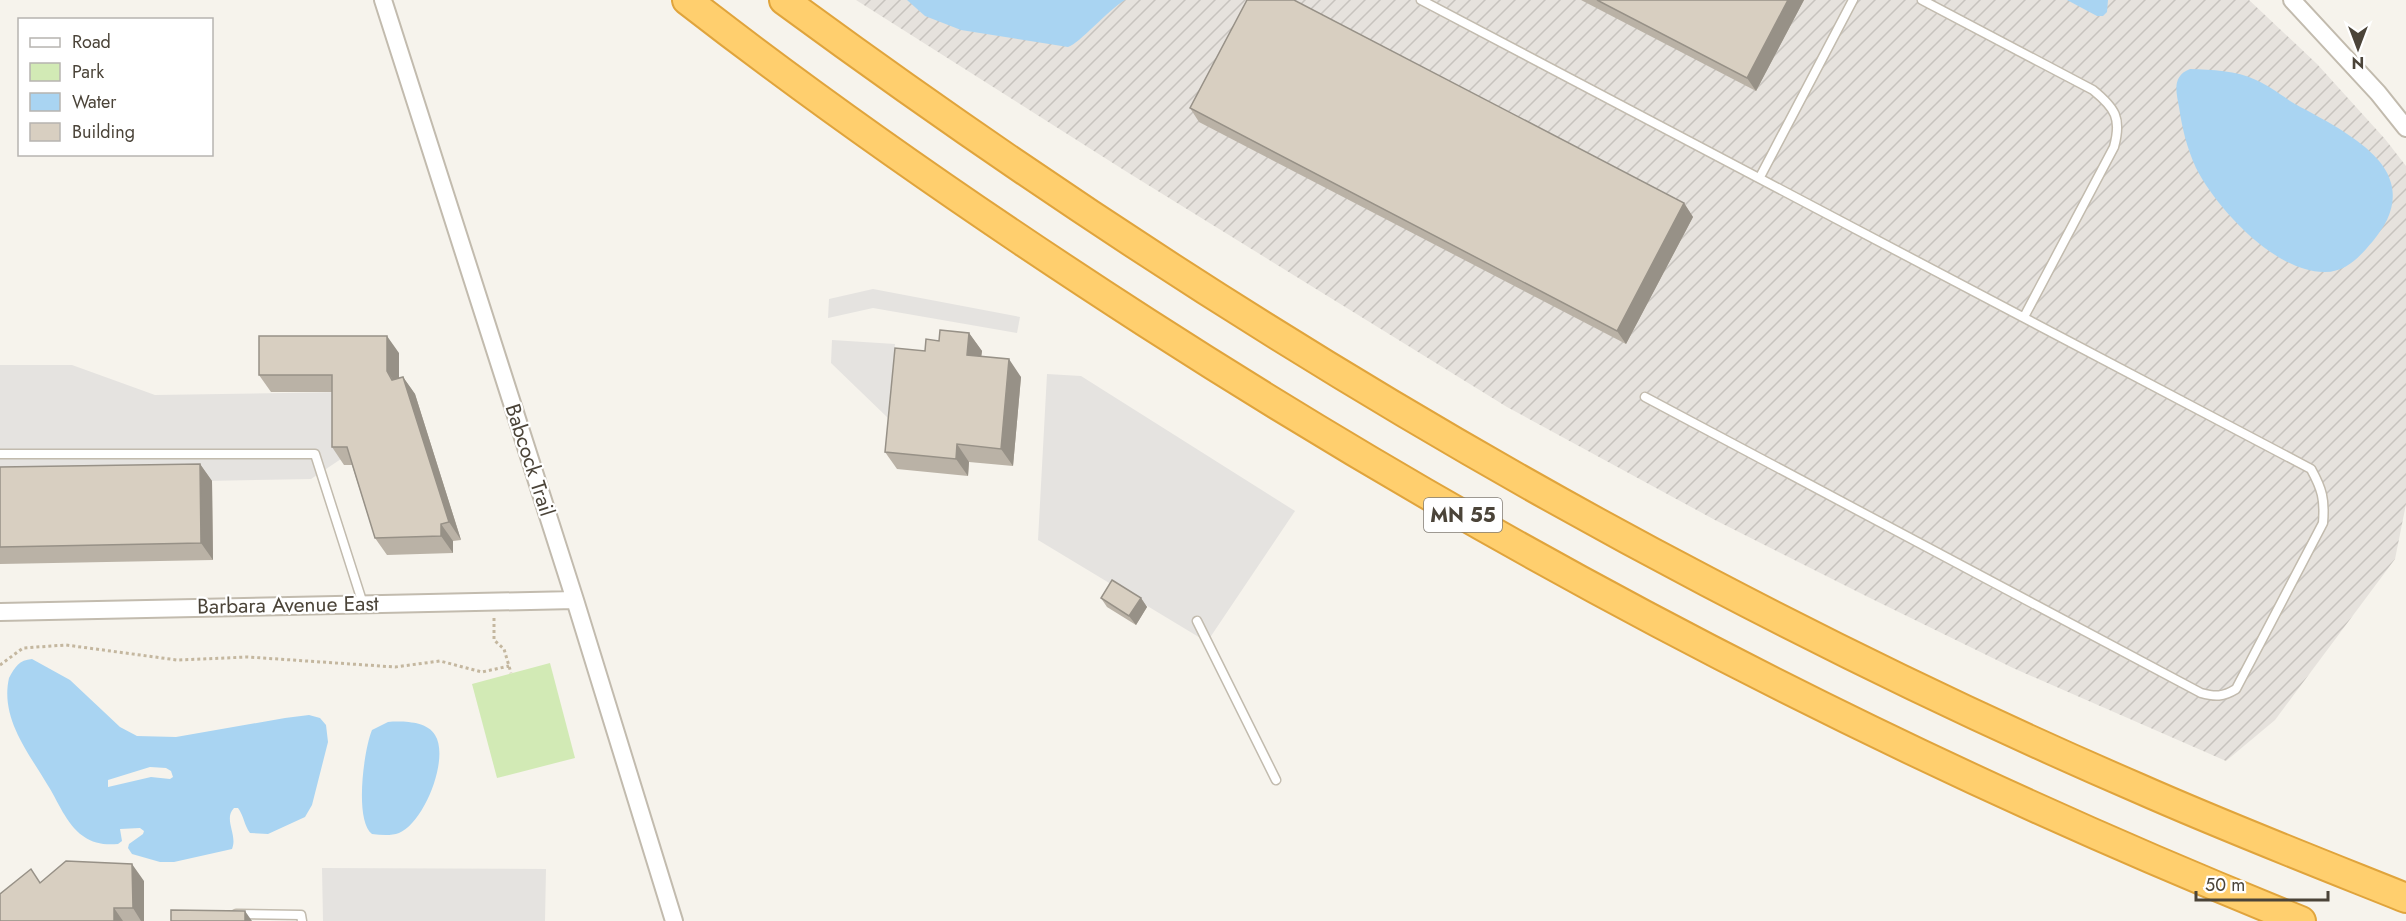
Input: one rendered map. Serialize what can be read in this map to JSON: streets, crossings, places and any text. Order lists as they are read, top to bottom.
{
  "streets": {
    "highway": ["MN 55"],
    "street": ["Babcock Trail", "Barbara Avenue East"]
  },
  "crossings": [
    ["Babcock Trail", "Barbara Avenue East"]
  ],
  "legend": [
    "Road",
    "Park",
    "Water",
    "Building"
  ],
  "scale_bar": "50 m",
  "north": "bottom"
}
